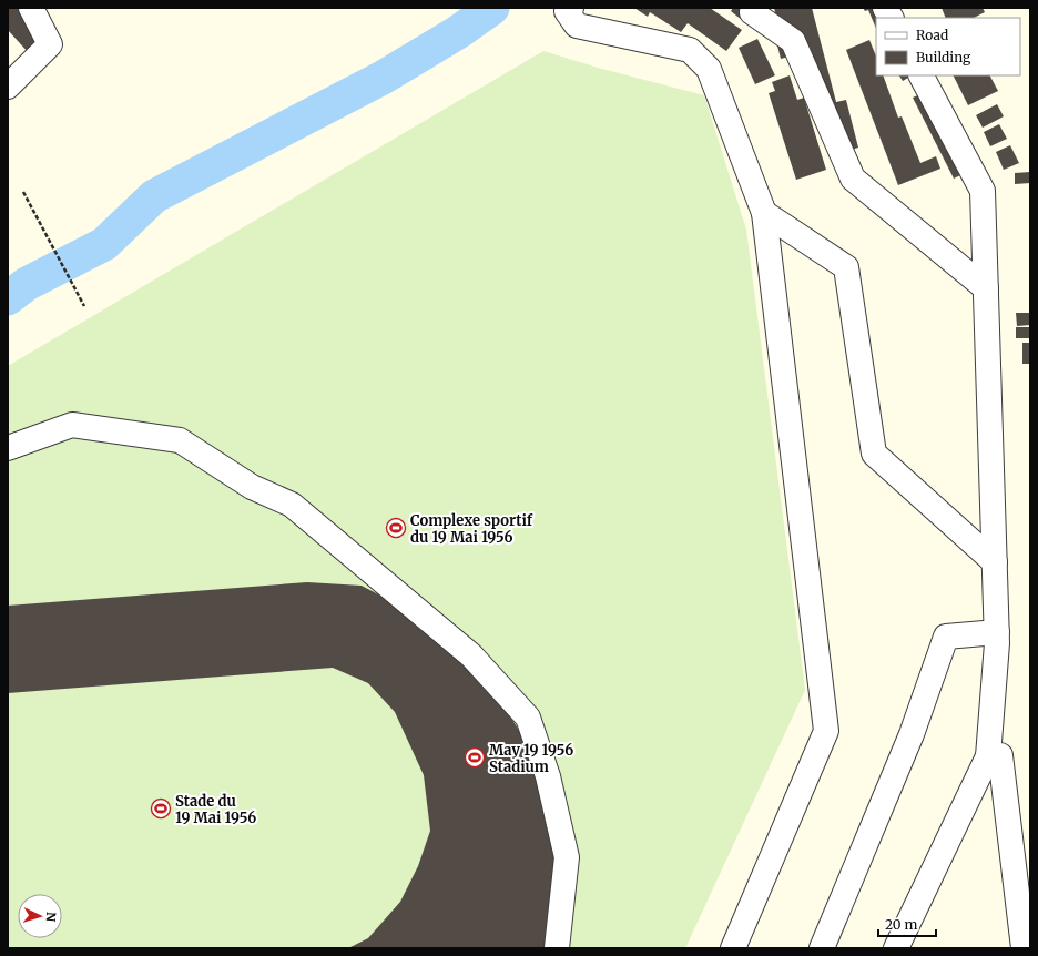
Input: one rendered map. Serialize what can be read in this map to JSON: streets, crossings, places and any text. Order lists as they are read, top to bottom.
{
  "places": {
    "sports": ["Complexe sportif du 19 Mai 1956", "May 19 1956 Stadium", "Stade du 19 Mai 1956"]
  },
  "legend": ["Road", "Building"],
  "scale_bar": "20 m",
  "north": "right"
}
